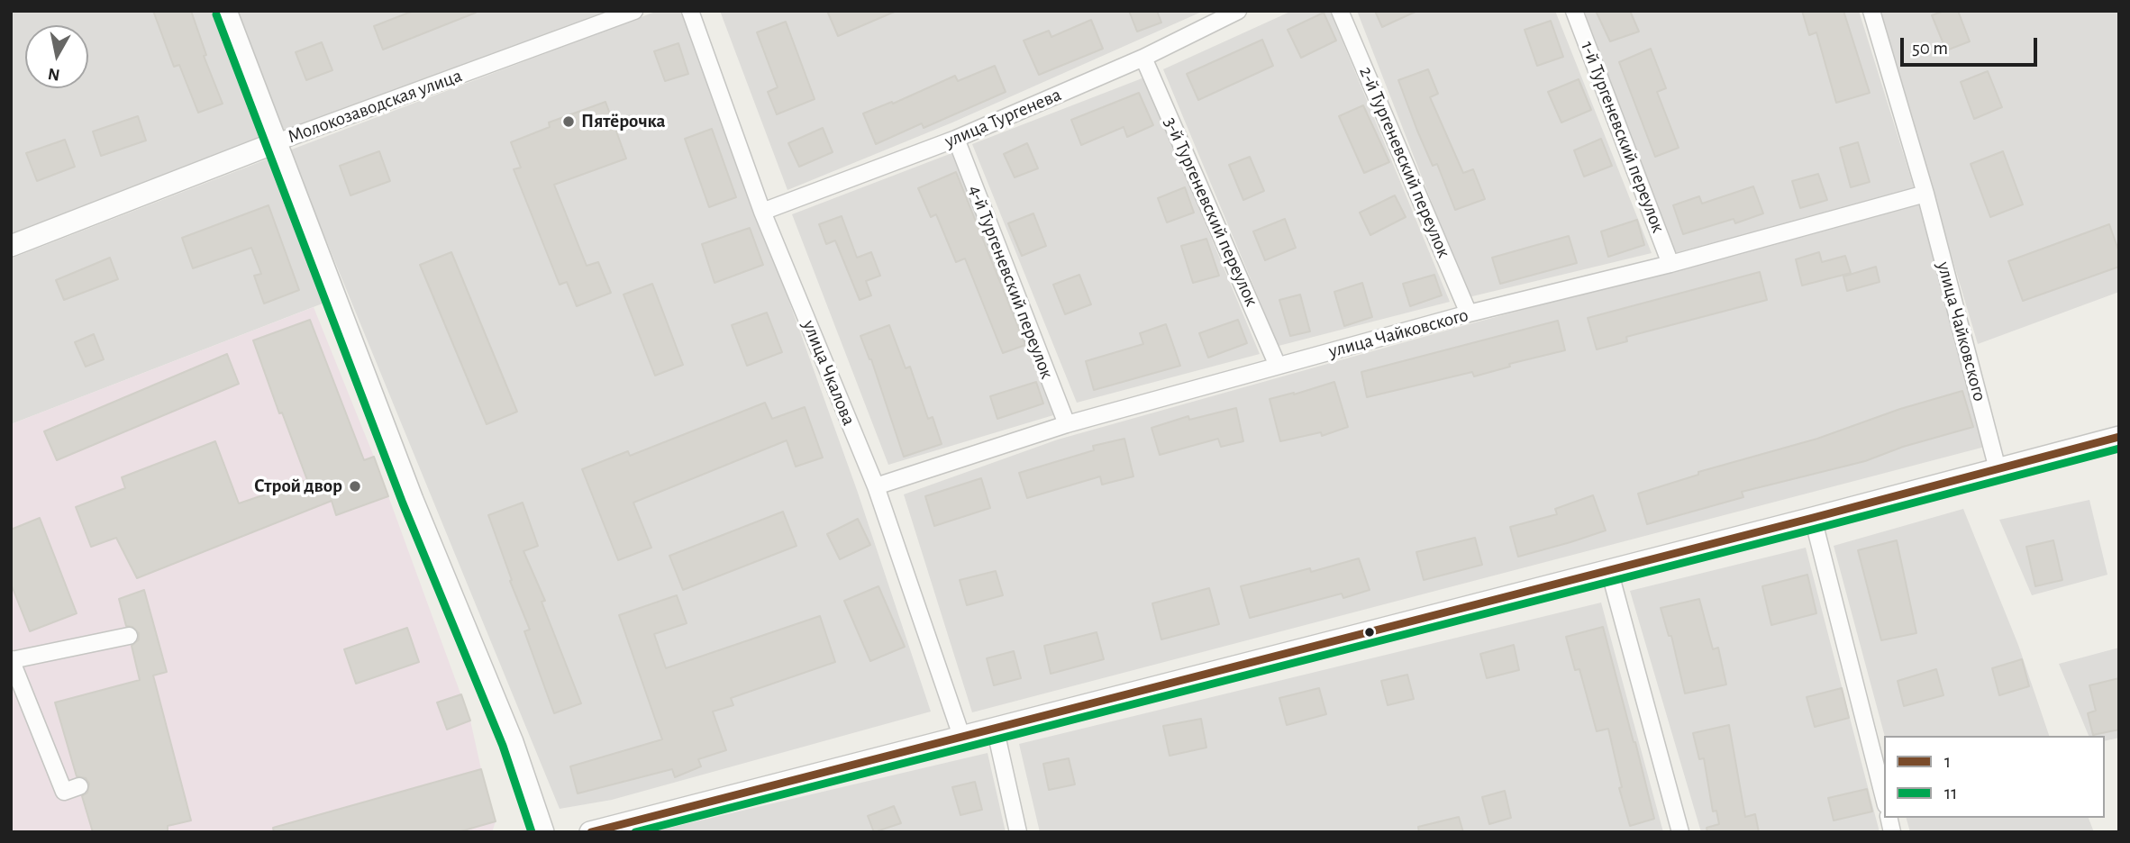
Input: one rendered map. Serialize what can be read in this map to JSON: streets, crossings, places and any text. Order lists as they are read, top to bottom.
{
  "streets": {
    "street": [
      "Молокозаводская улица",
      "улица Тургенева",
      "1-й Тургеневский переулок",
      "2-й Тургеневский переулок",
      "3-й Тургеневский переулок",
      "4-й Тургеневский переулок",
      "улица Чайковского",
      "улица Чкалова"
    ]
  },
  "crossings": [
    ["улица Тургенева", "3-й Тургеневский переулок"],
    ["улица Тургенева", "4-й Тургеневский переулок"],
    ["улица Тургенева", "улица Чкалова"],
    ["1-й Тургеневский переулок", "улица Чайковского"],
    ["2-й Тургеневский переулок", "улица Чайковского"],
    ["3-й Тургеневский переулок", "улица Чайковского"],
    ["4-й Тургеневский переулок", "улица Чайковского"],
    ["улица Чайковского", "улица Чкалова"]
  ],
  "places": ["Пятёрочка", "Строй двор"],
  "lines": ["transit line 11", "transit line 1"],
  "legend": ["1", "11"],
  "scale_bar": "50 m",
  "north": "bottom"
}
